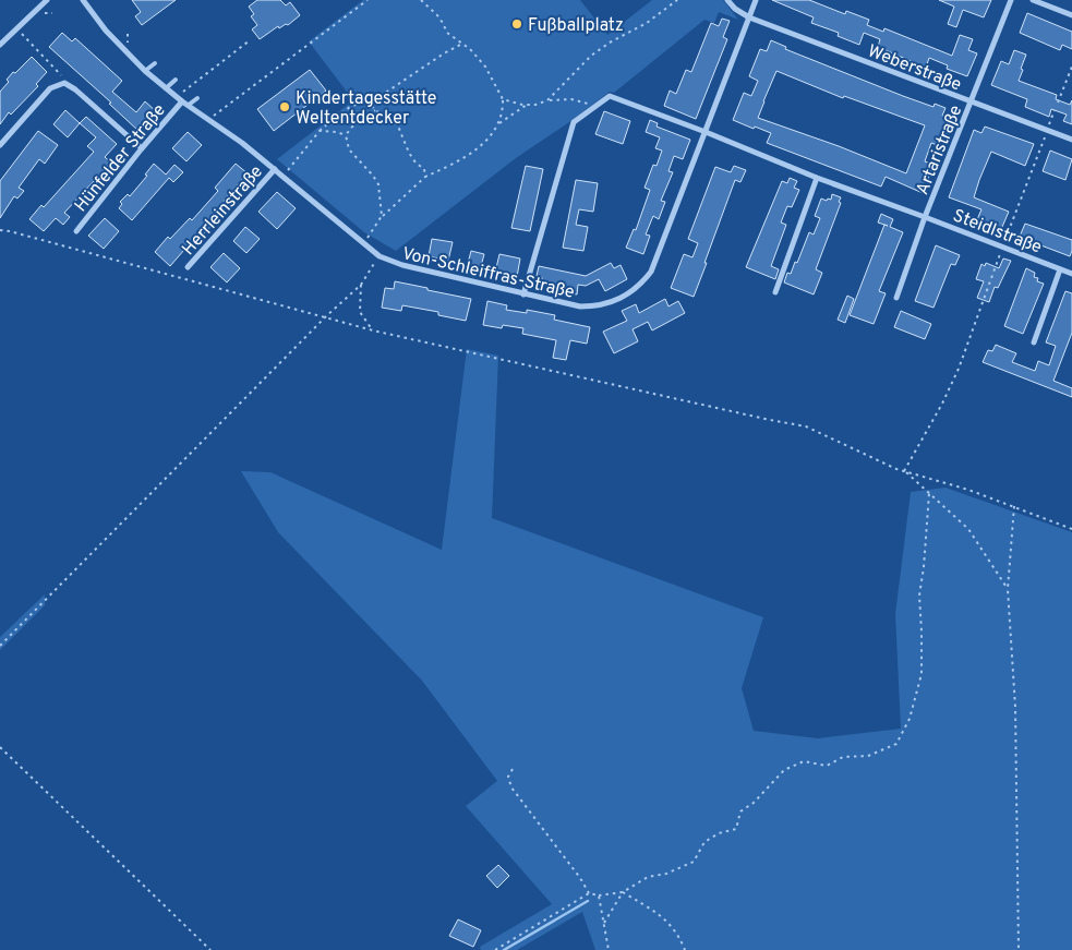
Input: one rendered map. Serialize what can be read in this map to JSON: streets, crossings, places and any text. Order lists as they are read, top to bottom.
{
  "streets": {
    "street": [
      "Weberstraße",
      "Artaristraße",
      "Hünfelder Straße",
      "Herrleinstraße",
      "Steidlstraße",
      "Von-Schleiffras-Straße"
    ]
  },
  "crossings": [
    ["Weberstraße", "Artaristraße"],
    ["Weberstraße", "Von-Schleiffras-Straße"],
    ["Artaristraße", "Steidlstraße"],
    ["Hünfelder Straße", "Von-Schleiffras-Straße"],
    ["Herrleinstraße", "Von-Schleiffras-Straße"],
    ["Steidlstraße", "Von-Schleiffras-Straße"]
  ],
  "places": ["Fußballplatz", "Kindertagesstätte Weltentdecker"]
}
